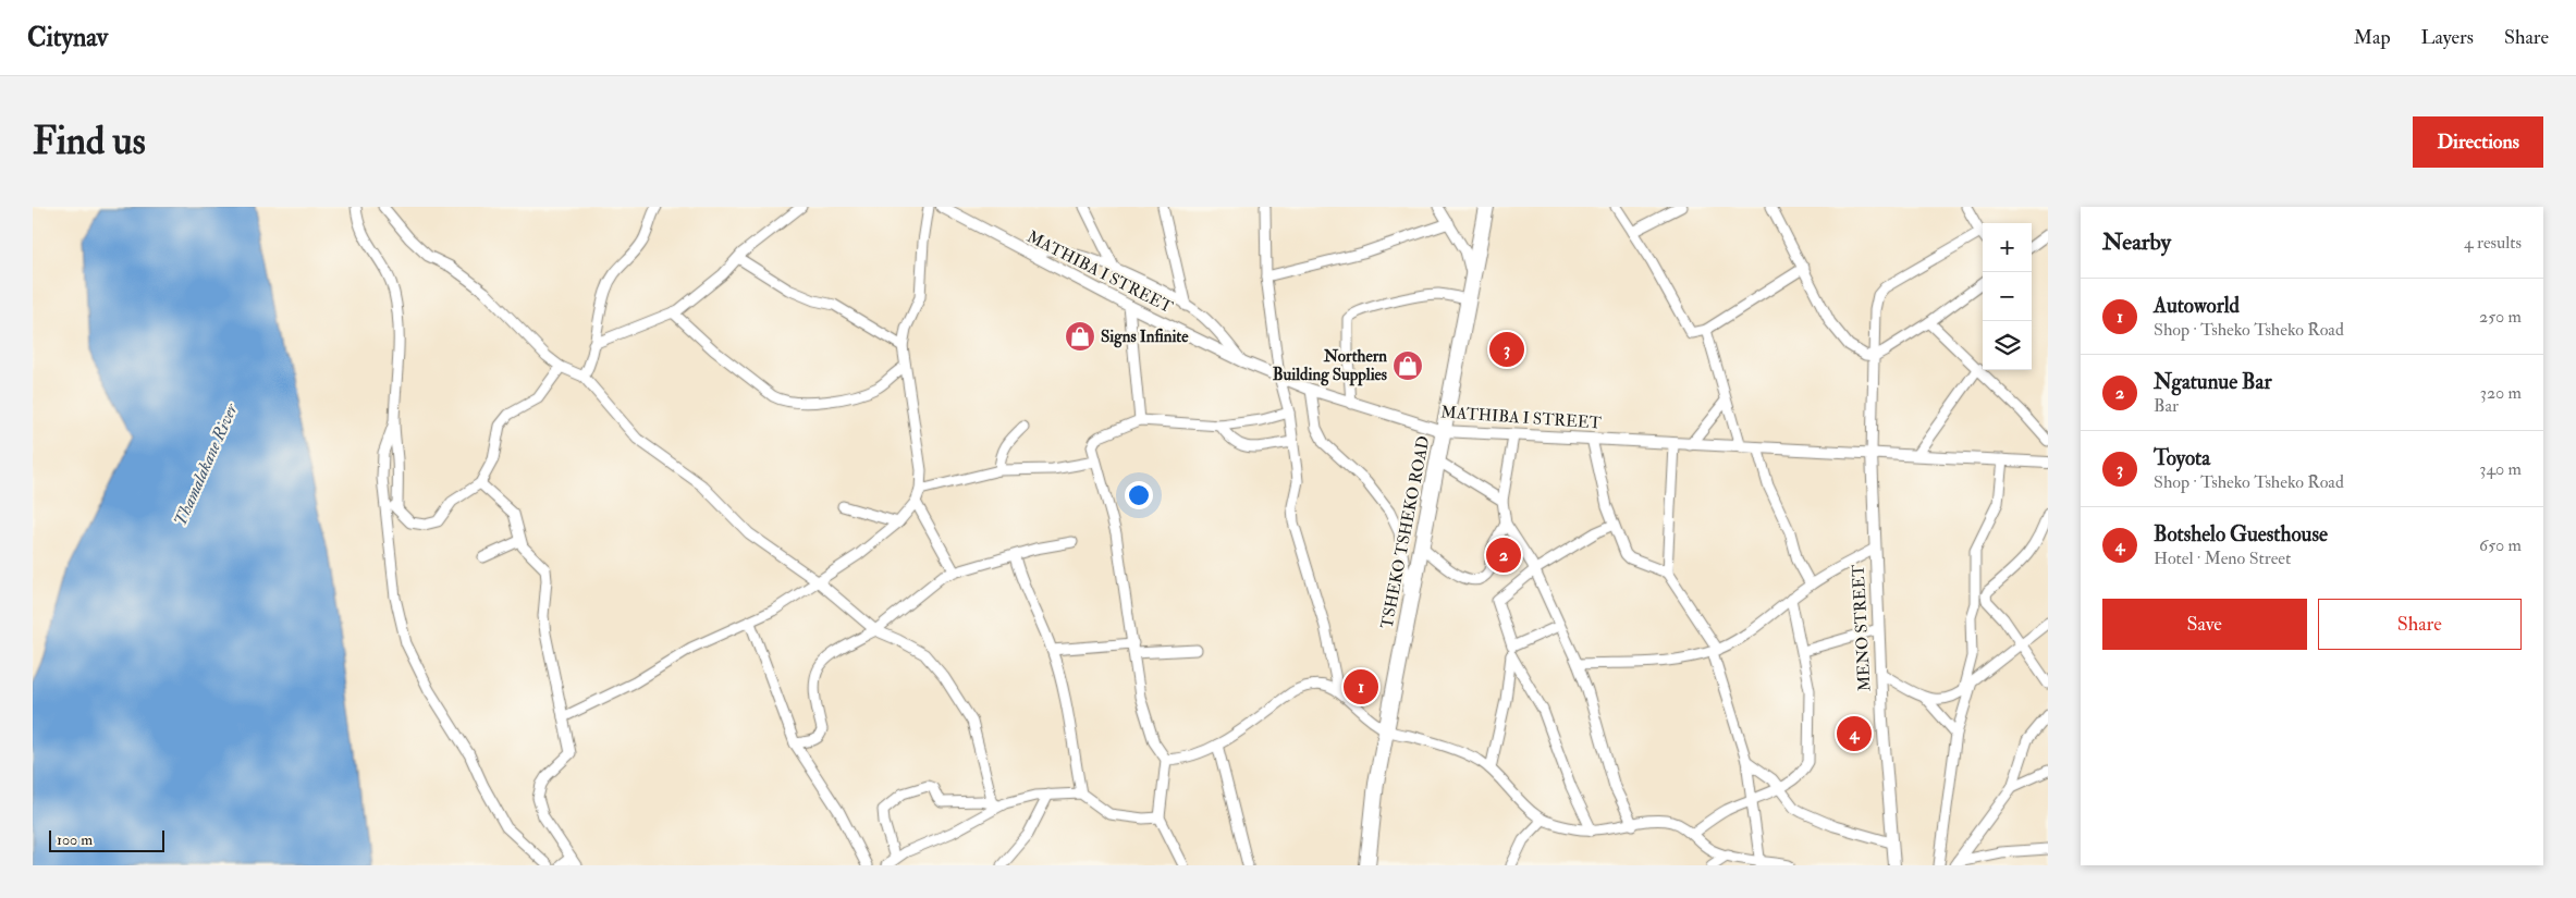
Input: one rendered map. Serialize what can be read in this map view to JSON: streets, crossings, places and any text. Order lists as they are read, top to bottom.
{
  "streets": {
    "highway": ["TSHEKO TSHEKO ROAD"],
    "street": ["MATHIBA I STREET", "MENO STREET"]
  },
  "crossings": [
    ["MATHIBA I STREET", "TSHEKO TSHEKO ROAD"],
    ["MATHIBA I STREET", "MENO STREET"]
  ],
  "water": ["Thamalakane River"],
  "places": {
    "shop": ["Signs Infinite", "Northern Building Supplies"]
  },
  "scale_bar": "100 m",
  "page": {
    "header": "Citynav",
    "nav": ["Map", "Layers", "Share"],
    "buttons": [
      "Directions",
      ["Save", "Share"]
    ],
    "title": "Find us",
    "heading": ["Nearby", "4 results"],
    "map_buttons": ["+", "−"],
    "list": [
      {
        "mark": "1",
        "name": "Autoworld",
        "note": "Shop · Tsheko Tsheko Road",
        "value": "250 m"
      },
      {
        "mark": "2",
        "name": "Ngatunue Bar",
        "note": "Bar",
        "value": "320 m"
      },
      {
        "mark": "3",
        "name": "Toyota",
        "note": "Shop · Tsheko Tsheko Road",
        "value": "340 m"
      },
      {
        "mark": "4",
        "name": "Botshelo Guesthouse",
        "note": "Hotel · Meno Street",
        "value": "650 m"
      }
    ],
    "pins": [
      "3",
      "2",
      "1",
      "4"
    ],
    "scale": "100 m"
  }
}
